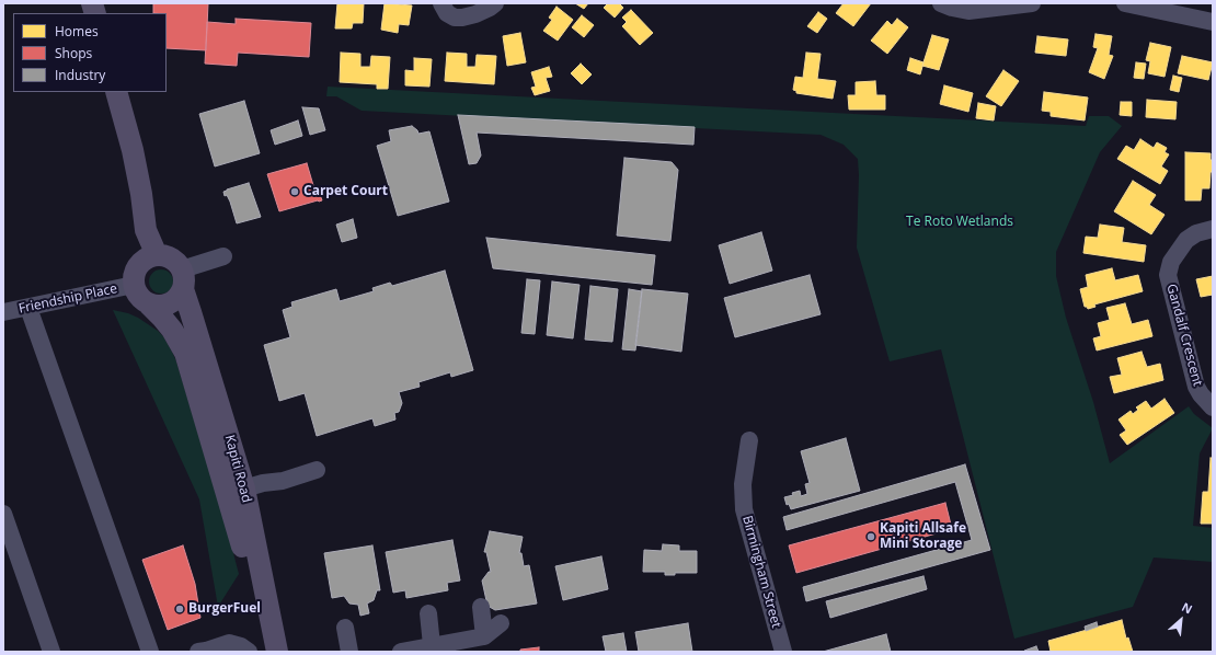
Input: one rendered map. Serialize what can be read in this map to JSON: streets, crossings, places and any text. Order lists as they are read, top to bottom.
{
  "streets": {
    "main road": ["Kapiti Road"],
    "street": ["Friendship Place", "Gandalf Crescent", "Birmingham Street"]
  },
  "crossings": [
    ["Friendship Place", "Kapiti Road"]
  ],
  "parks": ["Te Roto Wetlands"],
  "places": ["Carpet Court", "Kapiti Allsafe Mini Storage", "BurgerFuel"],
  "legend": ["Homes", "Shops", "Industry"],
  "north": "top right"
}
